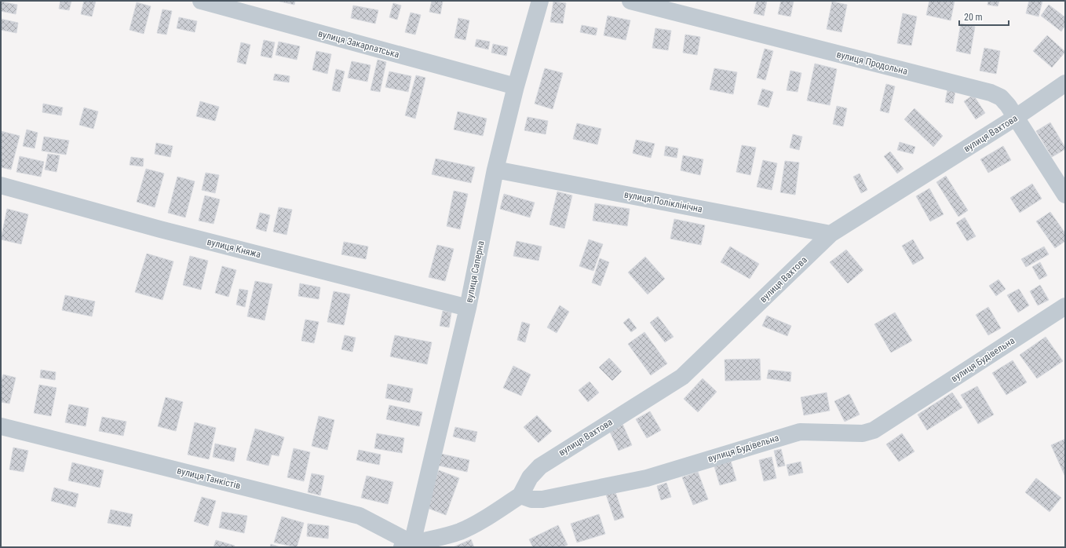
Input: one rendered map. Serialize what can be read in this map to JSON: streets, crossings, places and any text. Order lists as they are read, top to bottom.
{
  "streets": {
    "street": [
      "вулиця Закарпатська",
      "вулиця Продольна",
      "вулиця Вахтова",
      "вулиця Поліклінічна",
      "вулиця Княжа",
      "вулиця Саперна",
      "вулиця Будівельна",
      "вулиця Танкістів"
    ]
  },
  "crossings": [
    ["вулиця Закарпатська", "вулиця Саперна"],
    ["вулиця Продольна", "вулиця Вахтова"],
    ["вулиця Вахтова", "вулиця Поліклінічна"],
    ["вулиця Вахтова", "вулиця Будівельна"],
    ["вулиця Поліклінічна", "вулиця Саперна"],
    ["вулиця Княжа", "вулиця Саперна"],
    ["вулиця Саперна", "вулиця Танкістів"]
  ],
  "scale_bar": "20 m"
}
